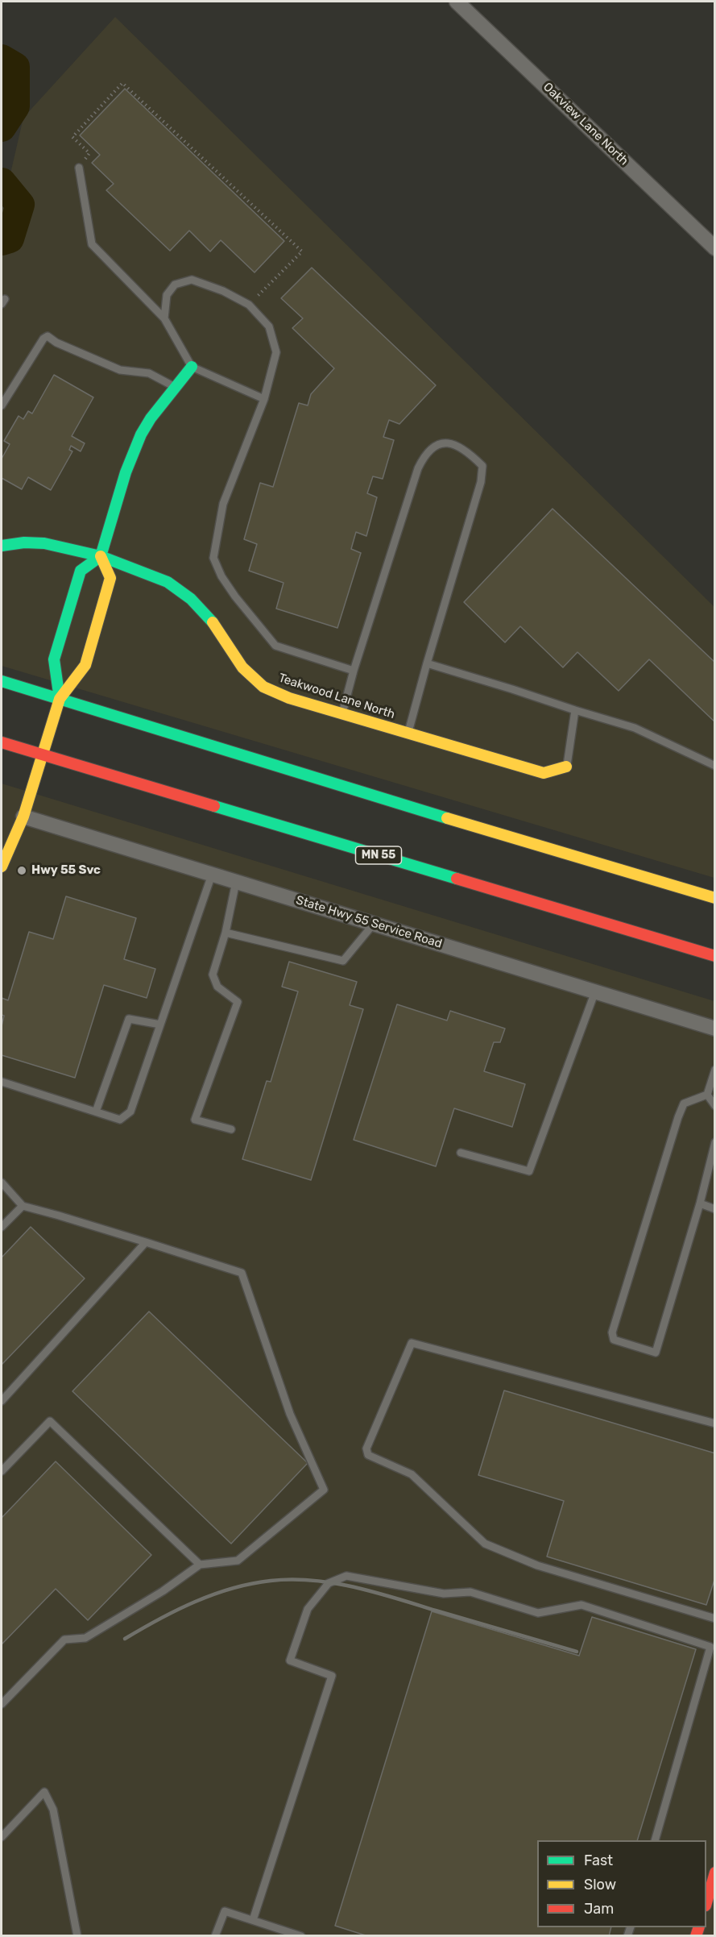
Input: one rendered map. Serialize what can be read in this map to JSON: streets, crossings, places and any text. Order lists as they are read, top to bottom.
{
  "streets": {
    "main road": ["Teakwood Lane North", "MN 55"],
    "street": ["Oakview Lane North", "State Hwy 55 Service Road"]
  },
  "places": ["Hwy 55 Svc"],
  "legend": ["Fast", "Slow", "Jam"]
}
